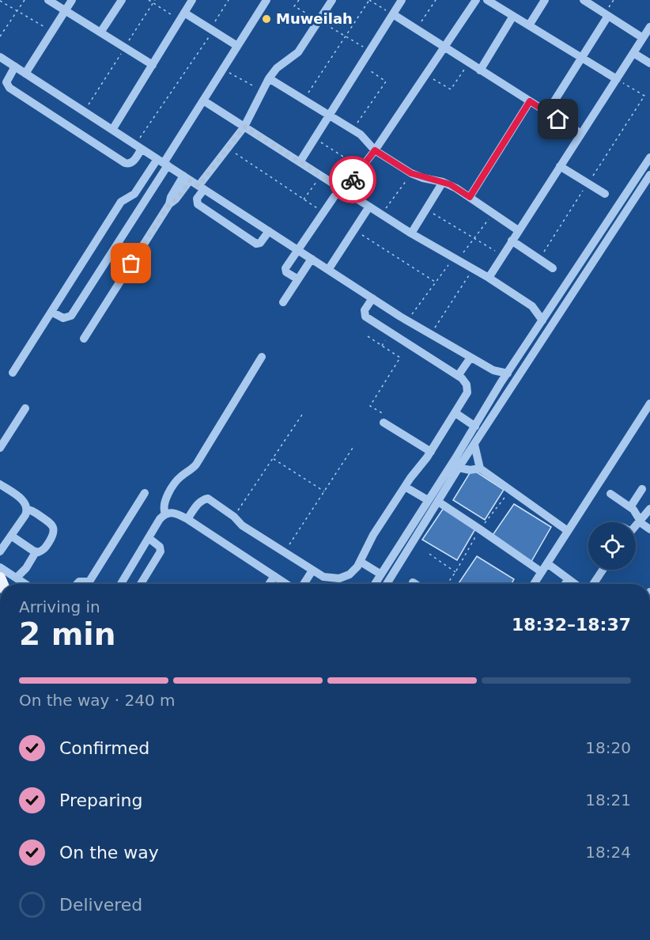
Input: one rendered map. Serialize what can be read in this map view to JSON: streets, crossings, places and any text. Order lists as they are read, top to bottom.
{
  "places": ["Muweilah"],
  "page": {
    "heading": ["2 min", "Arriving in", "18:32–18:37"],
    "bar": "On the way · 240 m",
    "list": [
      ["Confirmed", "18:20"],
      ["Preparing", "18:21"],
      ["On the way", "18:24"],
      "Delivered"
    ]
  }
}
